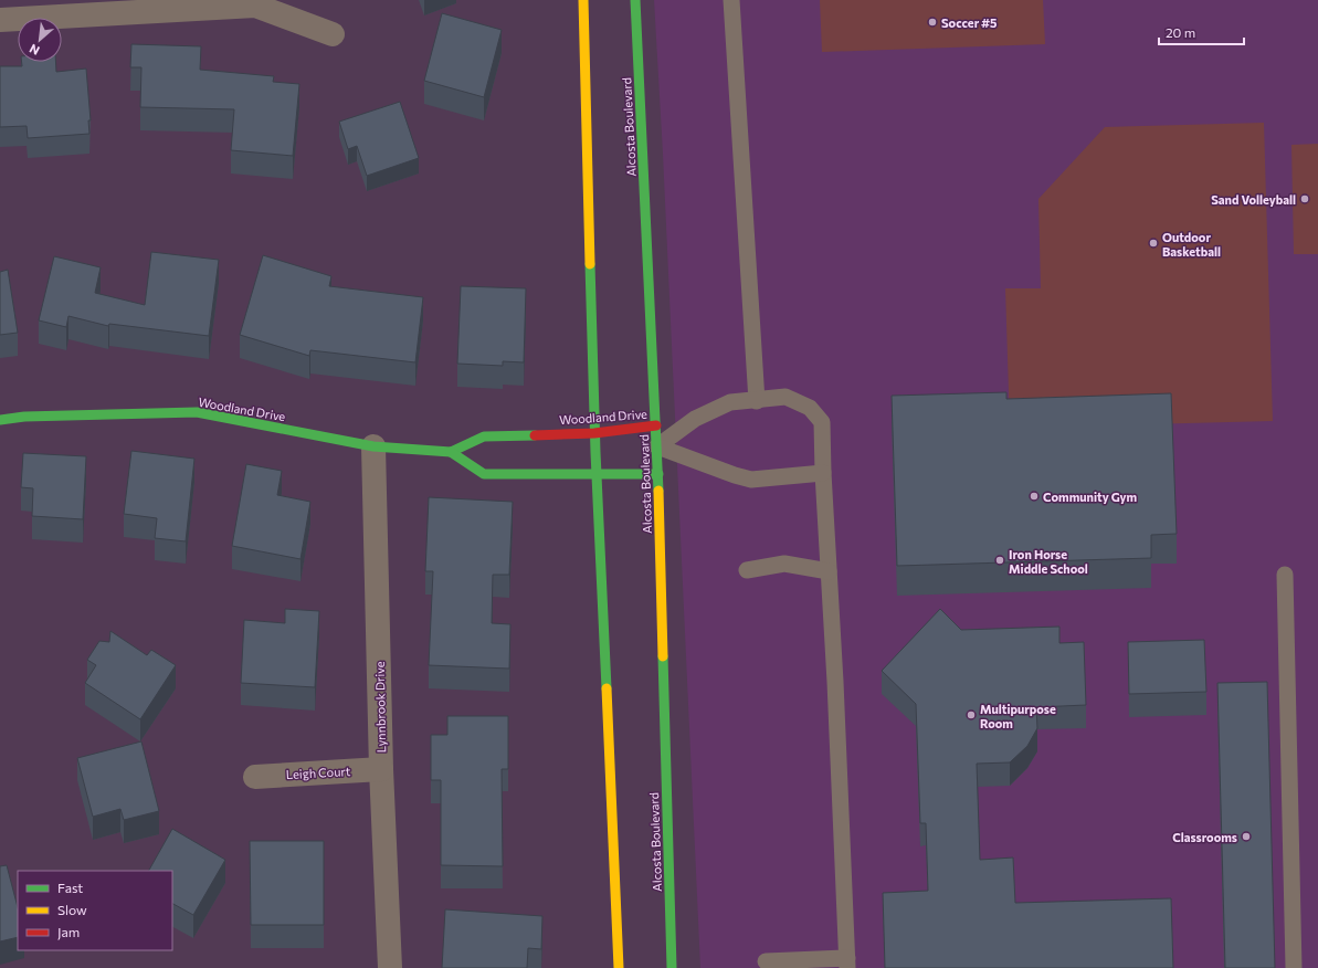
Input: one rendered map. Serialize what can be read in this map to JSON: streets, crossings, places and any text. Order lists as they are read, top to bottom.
{
  "streets": {
    "main road": ["Alcosta Boulevard", "Woodland Drive"],
    "street": ["Lynnbrook Drive", "Leigh Court"]
  },
  "crossings": [
    ["Alcosta Boulevard", "Woodland Drive"],
    ["Woodland Drive", "Lynnbrook Drive"],
    ["Lynnbrook Drive", "Leigh Court"]
  ],
  "places": [
    "Soccer #5",
    "Sand Volleyball",
    "Outdoor Basketball",
    "Community Gym",
    "Iron Horse Middle School",
    "Multipurpose Room",
    "Classrooms"
  ],
  "legend": ["Fast", "Slow", "Jam"],
  "scale_bar": "20 m",
  "north": "bottom left"
}
